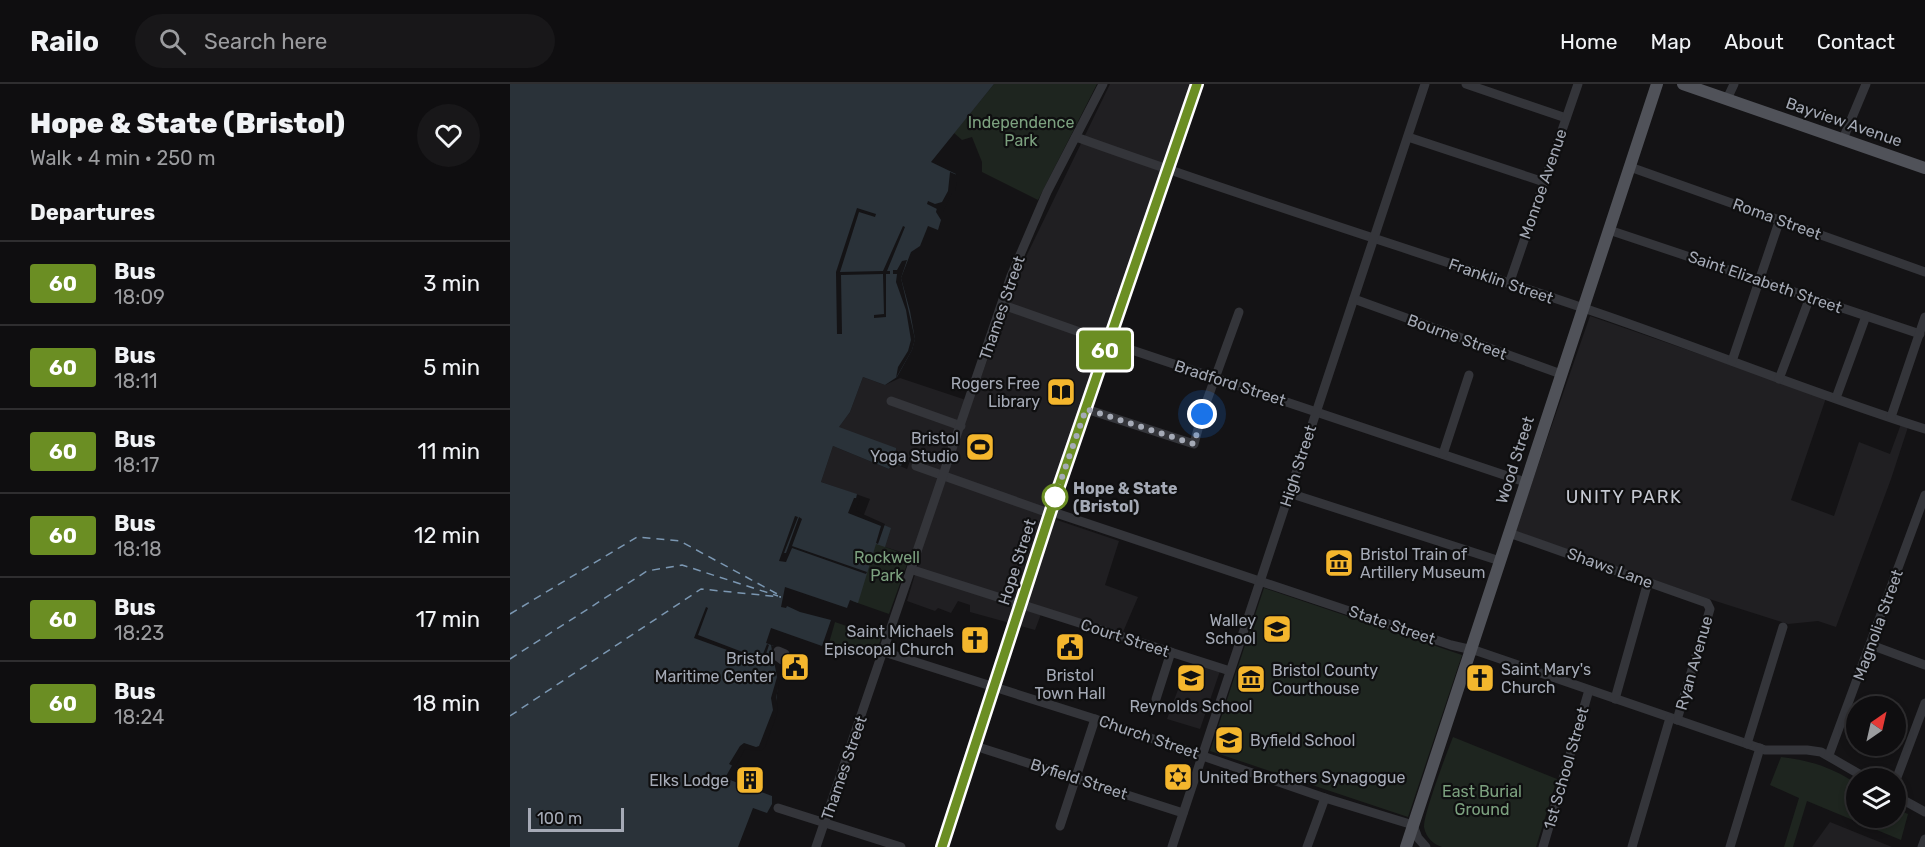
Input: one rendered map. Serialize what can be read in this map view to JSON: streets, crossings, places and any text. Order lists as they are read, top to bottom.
{
  "streets": {
    "main road": ["Bayview Avenue", "Wood Street", "Hope Street"],
    "street": [
      "Monroe Avenue",
      "Roma Street",
      "Franklin Street",
      "Saint Elizabeth Street",
      "Thames Street",
      "Bourne Street",
      "Bradford Street",
      "High Street",
      "Shaws Lane",
      "State Street",
      "Magnolia Street",
      "Court Street",
      "Ryan Avenue",
      "Church Street",
      "1st School Street",
      "Byfield Street"
    ]
  },
  "crossings": [
    ["Monroe Avenue", "Franklin Street"],
    ["Roma Street", "Wood Street"],
    ["Franklin Street", "Thames Street"],
    ["Franklin Street", "Wood Street"],
    ["Franklin Street", "High Street"],
    ["Franklin Street", "Hope Street"],
    ["Saint Elizabeth Street", "Wood Street"],
    ["Thames Street", "Bradford Street"],
    ["Thames Street", "State Street"],
    ["Thames Street", "Court Street"],
    ["Thames Street", "Church Street"],
    ["Bourne Street", "Wood Street"],
    ["Bourne Street", "High Street"],
    ["Bradford Street", "Wood Street"],
    ["Bradford Street", "High Street"],
    ["Bradford Street", "Hope Street"],
    ["Wood Street", "Shaws Lane"],
    ["Wood Street", "State Street"],
    ["Wood Street", "Church Street"],
    ["High Street", "State Street"],
    ["High Street", "Court Street"],
    ["High Street", "Church Street"],
    ["High Street", "Byfield Street"],
    ["Hope Street", "State Street"],
    ["Hope Street", "Court Street"],
    ["Hope Street", "Church Street"],
    ["Hope Street", "Byfield Street"],
    ["Shaws Lane", "Ryan Avenue"],
    ["State Street", "Magnolia Street"],
    ["State Street", "Ryan Avenue"],
    ["State Street", "1st School Street"]
  ],
  "districts": ["UNITY PARK"],
  "parks": ["Independence Park", "Rockwell Park", "East Burial Ground"],
  "places": {
    "library": ["Rogers Free Library"],
    "sports": ["Bristol Yoga Studio"],
    "other": ["Hope & State (Bristol)"],
    "museum": ["Bristol Train of Artillery Museum", "Bristol County Courthouse"],
    "school or university": ["Walley School", "Reynolds School", "Byfield School"],
    "church": ["Saint Michaels Episcopal Church", "Saint Mary's Church"],
    "public building": ["Bristol Town Hall", "Bristol Maritime Center"],
    "synagogue": ["United Brothers Synagogue"],
    "building": ["Elks Lodge"]
  },
  "lines": ["bus line 60"],
  "scale_bar": "100 m",
  "north": "top right",
  "page": {
    "header": "Railo",
    "search": "Search here",
    "nav": [
      "Home",
      "Map",
      "About",
      "Contact"
    ],
    "heading": [
      ["Hope & State (Bristol)", "Walk · 4 min · 250 m"],
      "Departures"
    ],
    "on_map": "60",
    "list": [
      {
        "mark": "60",
        "name": "Bus",
        "note": "18:09",
        "value": "3 min"
      },
      {
        "mark": "60",
        "name": "Bus",
        "note": "18:11",
        "value": "5 min"
      },
      {
        "mark": "60",
        "name": "Bus",
        "note": "18:17",
        "value": "11 min"
      },
      {
        "mark": "60",
        "name": "Bus",
        "note": "18:18",
        "value": "12 min"
      },
      {
        "mark": "60",
        "name": "Bus",
        "note": "18:23",
        "value": "17 min"
      },
      {
        "mark": "60",
        "name": "Bus",
        "note": "18:24",
        "value": "18 min"
      }
    ],
    "scale": "100 m"
  }
}
